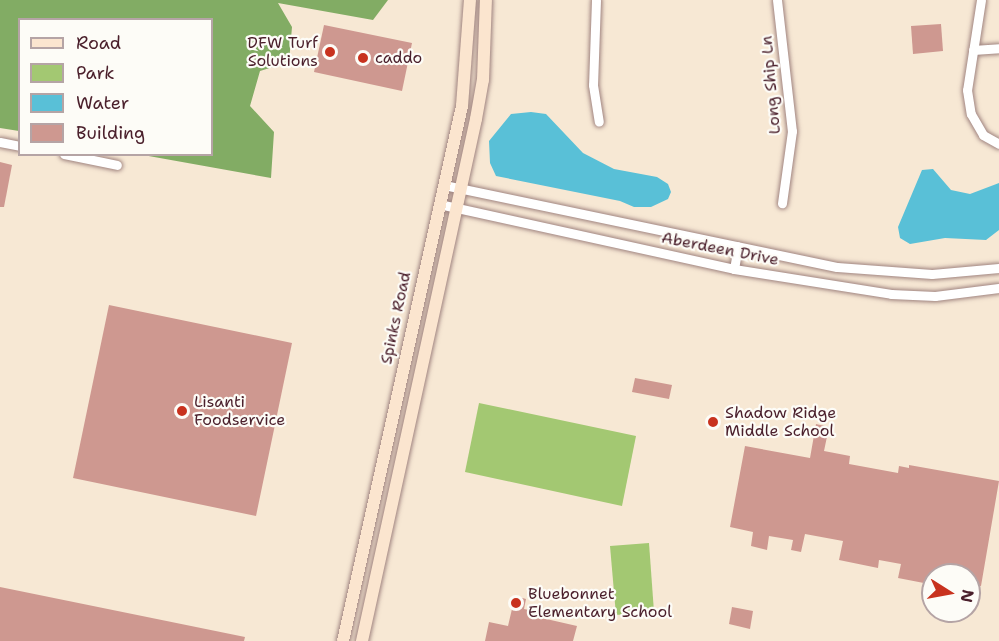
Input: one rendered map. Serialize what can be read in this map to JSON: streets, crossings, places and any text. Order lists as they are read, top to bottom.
{
  "streets": {
    "main road": ["Spinks Road"],
    "street": ["Long Ship Ln", "Aberdeen Drive"]
  },
  "crossings": [
    ["Aberdeen Drive", "Spinks Road"]
  ],
  "places": [
    "DFW Turf Solutions",
    "caddo",
    "Lisanti Foodservice",
    "Shadow Ridge Middle School",
    "Bluebonnet Elementary School"
  ],
  "legend": [
    "Road",
    "Park",
    "Water",
    "Building"
  ],
  "north": "right"
}
